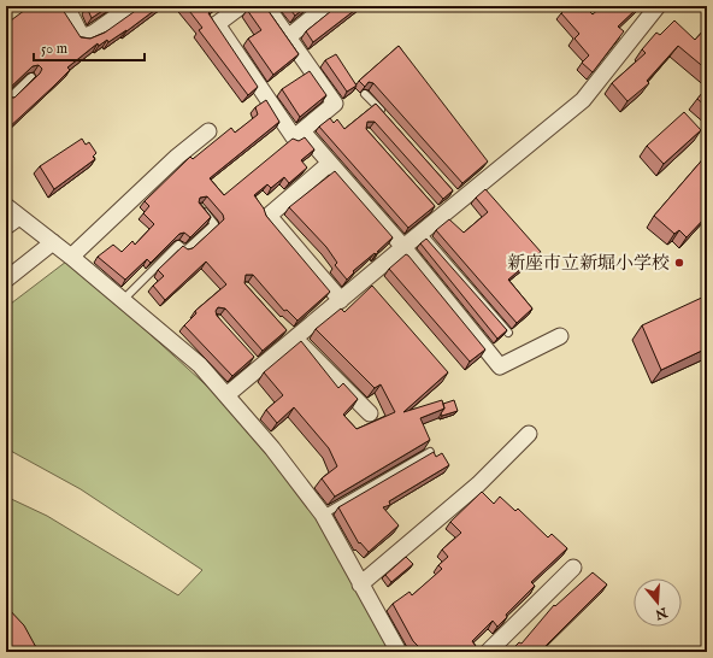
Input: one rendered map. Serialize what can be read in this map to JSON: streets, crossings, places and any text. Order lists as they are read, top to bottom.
{
  "places": ["新座市立新堀小学校"],
  "scale_bar": "50 m",
  "north": "bottom"
}
